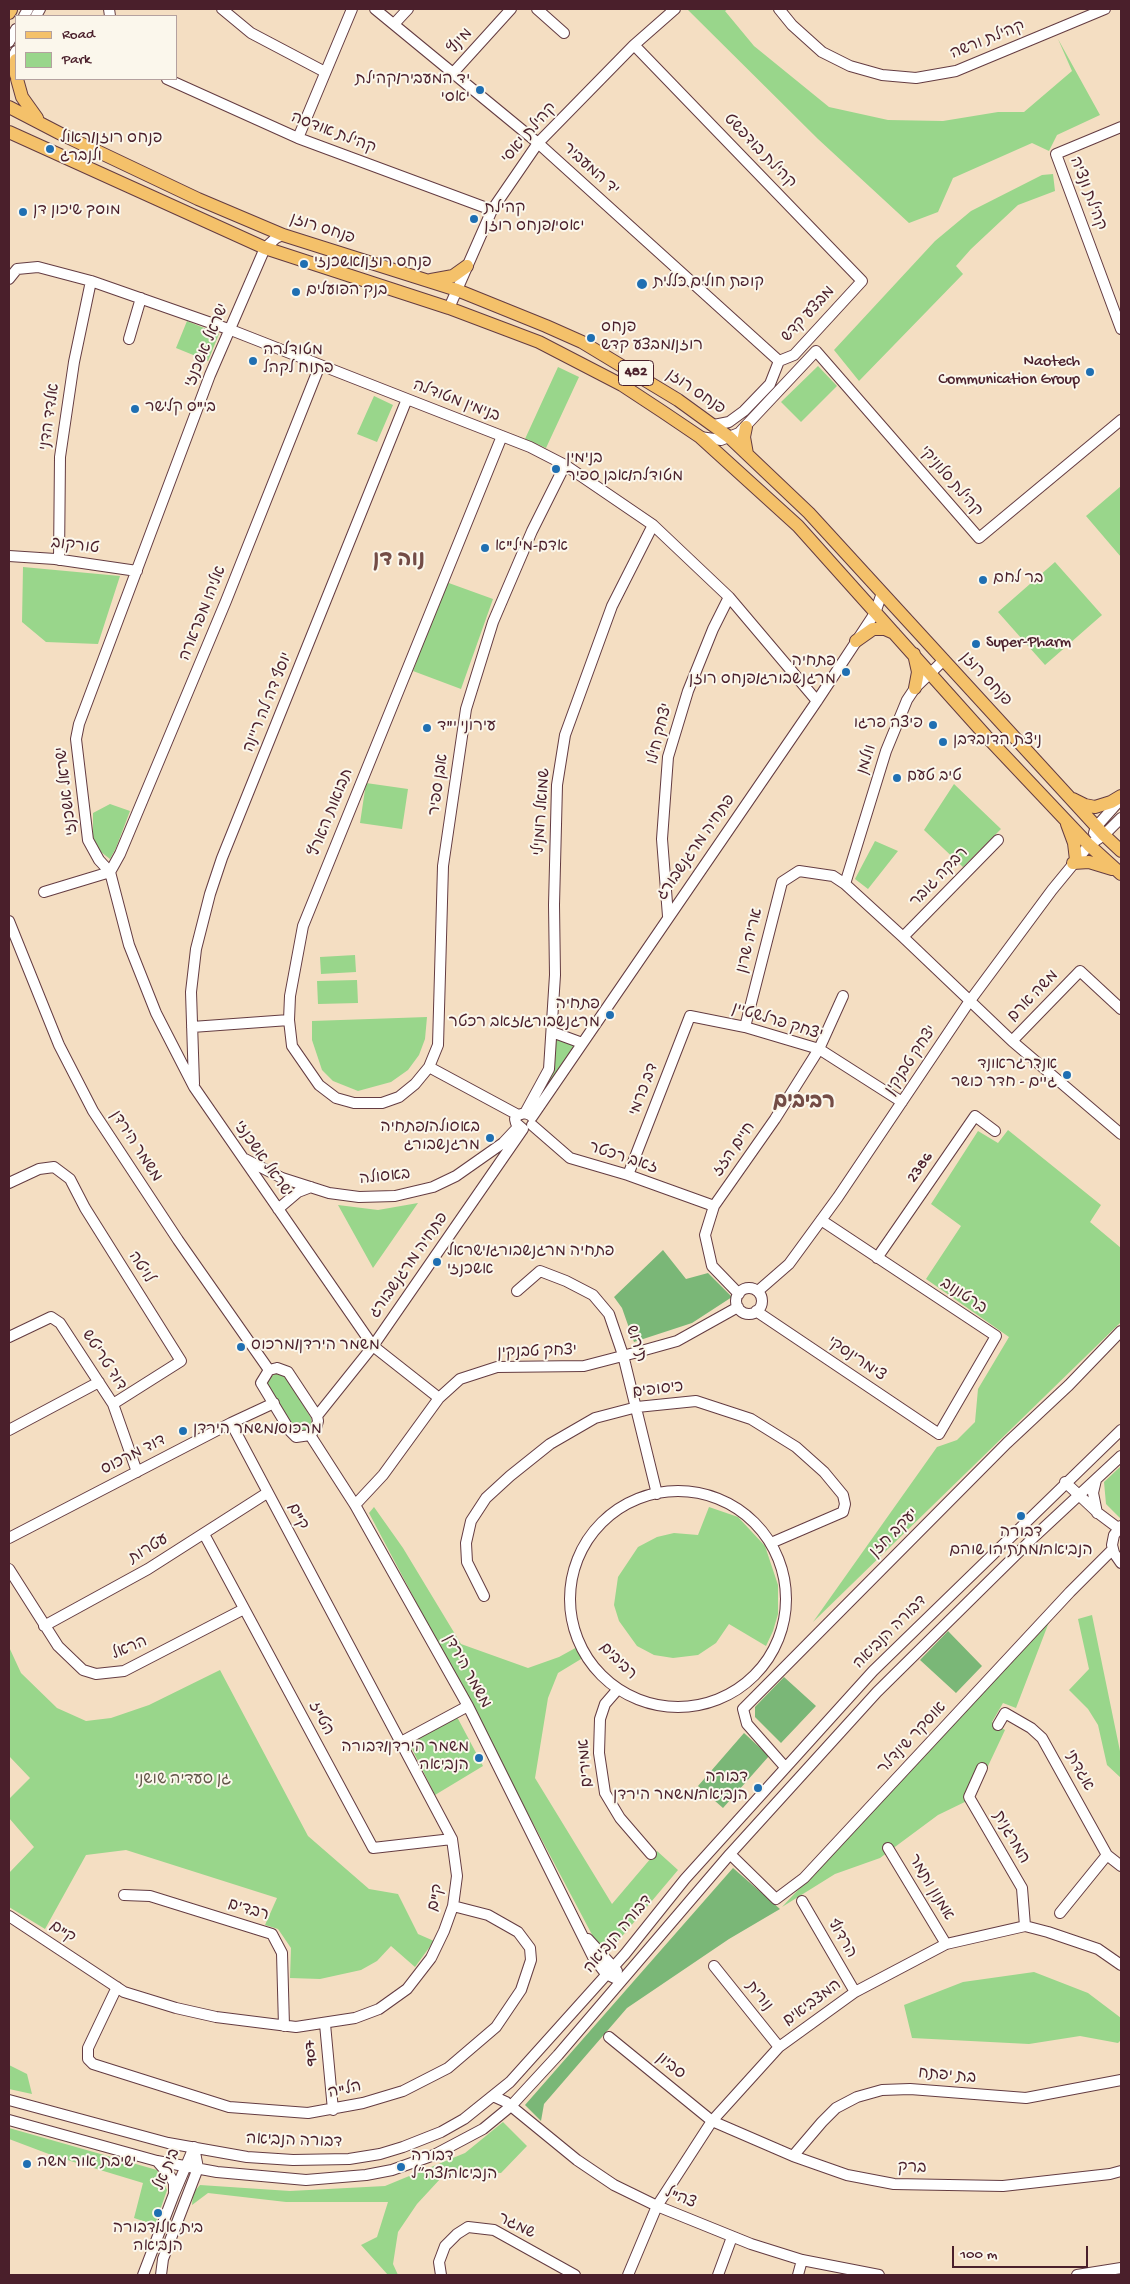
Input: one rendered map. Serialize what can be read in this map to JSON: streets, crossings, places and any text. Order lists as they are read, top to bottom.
{
  "streets": {
    "main road": ["פנחס רוזן", "482"],
    "street": [
      "קהילת ורשה",
      "מינץ",
      "קהילת אודסה",
      "קהילת יאסי",
      "קהילת בודפשט",
      "יד המעביר",
      "קהילת ונציה",
      "מבצע קדש",
      "ישראל אשכנזי",
      "בנימין מטודלה",
      "אלדד הדני",
      "קהילת סלוניקי",
      "טורקוב",
      "אליהו מפרארה",
      "יוסף דה לה ריינה",
      "יצחק חילו",
      "וולמן",
      "אבן ספיר",
      "שמואל רומנילי",
      "תבואות הארץ",
      "פתחיה מרגנשבורג",
      "רבקה גובר",
      "אריה שרון",
      "משה ארם",
      "יצחק פרלשטיין",
      "יצחק טבנקין",
      "דב כרמי",
      "משמר הירדן",
      "חיים הזז",
      "זאב רכטר",
      "2386",
      "באסולה",
      "לויטה",
      "ברטונוב",
      "תירוש",
      "צ'מרינסקי",
      "דוד טריטש",
      "כיסופים",
      "דוד מרכוס",
      "ק\"ם",
      "יעקב חזן",
      "עטרות",
      "דבורה הנביאה",
      "הראל",
      "רביבים",
      "הט\"ז",
      "אוסקר שינדלר",
      "אמירים",
      "אגדתי",
      "המרגנית",
      "אמנון ותמר",
      "רבדים",
      "הרדוף",
      "נורית",
      "המצביאים",
      "907",
      "סביון",
      "בת יפתח",
      "הל\"ה",
      "ברק",
      "בית אל",
      "צה\"ל",
      "שמגר"
    ]
  },
  "crossings": [
    ["מינץ", "יד המעביר"],
    ["קהילת אודסה", "קהילת יאסי"],
    ["קהילת יאסי", "קהילת בודפשט"],
    ["קהילת יאסי", "יד המעביר"],
    ["קהילת יאסי", "פנחס רוזן"],
    ["קהילת בודפשט", "מבצע קדש"],
    ["יד המעביר", "מבצע קדש"],
    ["פנחס רוזן", "מבצע קדש"],
    ["פנחס רוזן", "ישראל אשכנזי"],
    ["פנחס רוזן", "וולמן"],
    ["פנחס רוזן", "פתחיה מרגנשבורג"],
    ["פנחס רוזן", "יצחק טבנקין"],
    ["מבצע קדש", "קהילת סלוניקי"],
    ["ישראל אשכנזי", "בנימין מטודלה"],
    ["ישראל אשכנזי", "טורקוב"],
    ["ישראל אשכנזי", "אליהו מפרארה"],
    ["ישראל אשכנזי", "יוסף דה לה ריינה"],
    ["ישראל אשכנזי", "פתחיה מרגנשבורג"],
    ["ישראל אשכנזי", "יצחק טבנקין"],
    ["ישראל אשכנזי", "באסולה"],
    ["בנימין מטודלה", "אלדד הדני"],
    ["בנימין מטודלה", "אליהו מפרארה"],
    ["בנימין מטודלה", "יוסף דה לה ריינה"],
    ["בנימין מטודלה", "יצחק חילו"],
    ["בנימין מטודלה", "אבן ספיר"],
    ["בנימין מטודלה", "שמואל רומנילי"],
    ["בנימין מטודלה", "תבואות הארץ"],
    ["בנימין מטודלה", "פתחיה מרגנשבורג"],
    ["אלדד הדני", "טורקוב"],
    ["יצחק חילו", "פתחיה מרגנשבורג"],
    ["וולמן", "אריה שרון"],
    ["אבן ספיר", "תבואות הארץ"],
    ["אבן ספיר", "זאב רכטר"],
    ["שמואל רומנילי", "פתחיה מרגנשבורג"],
    ["שמואל רומנילי", "זאב רכטר"],
    ["שמואל רומנילי", "באסולה"],
    ["תבואות הארץ", "זאב רכטר"],
    ["פתחיה מרגנשבורג", "משמר הירדן"],
    ["פתחיה מרגנשבורג", "זאב רכטר"],
    ["פתחיה מרגנשבורג", "באסולה"],
    ["אריה שרון", "יצחק פרלשטיין"],
    ["יצחק פרלשטיין", "יצחק טבנקין"],
    ["יצחק פרלשטיין", "דב כרמי"],
    ["יצחק פרלשטיין", "חיים הזז"],
    ["יצחק טבנקין", "משמר הירדן"],
    ["יצחק טבנקין", "חיים הזז"],
    ["יצחק טבנקין", "ברטונוב"],
    ["יצחק טבנקין", "תירוש"],
    ["יצחק טבנקין", "צ'מרינסקי"],
    ["דב כרמי", "זאב רכטר"],
    ["משמר הירדן", "דבורה הנביאה"],
    ["חיים הזז", "זאב רכטר"],
    ["חיים הזז", "צ'מרינסקי"],
    ["זאב רכטר", "באסולה"],
    ["2386", "ברטונוב"],
    ["לויטה", "דוד טריטש"],
    ["ברטונוב", "צ'מרינסקי"],
    ["תירוש", "כיסופים"],
    ["תירוש", "רביבים"],
    ["דוד טריטש", "דוד מרכוס"],
    ["כיסופים", "רביבים"],
    ["דוד מרכוס", "ק\"ם"],
    ["ק\"ם", "עטרות"],
    ["ק\"ם", "הט\"ז"],
    ["ק\"ם", "רבדים"],
    ["ק\"ם", "907"],
    ["ק\"ם", "הל\"ה"],
    ["יעקב חזן", "דבורה הנביאה"],
    ["עטרות", "הראל"],
    ["עטרות", "הט\"ז"],
    ["דבורה הנביאה", "אוסקר שינדלר"],
    ["דבורה הנביאה", "בית אל"],
    ["דבורה הנביאה", "צה\"ל"],
    ["הראל", "הט\"ז"],
    ["רביבים", "אמירים"],
    ["המרגנית", "המצביאים"],
    ["אמנון ותמר", "המצביאים"],
    ["הרדוף", "המצביאים"],
    ["נורית", "המצביאים"],
    ["המצביאים", "סביון"],
    ["המצביאים", "ברק"],
    ["המצביאים", "צה\"ל"],
    ["907", "הל\"ה"],
    ["סביון", "ברק"],
    ["בת יפתח", "ברק"]
  ],
  "districts": ["נוה דן", "רביבים"],
  "parks": ["גן סעדיה שושני"],
  "places": [
    "יד המעביר/קהילת יאסי",
    "פנחס רוזן/ראול ולנברג",
    "מוסך שיכון דן",
    "קהילת יאסי/פנחס רוזן",
    "פנחס רוזן/אשכנזי",
    "קופת חולים כללית",
    "בנק הפועלים",
    "פנחס רוזן/מבצע קדש",
    "מטודלרה פתוח לקהל",
    "Naotech Communication Group",
    "בי\"ס קלישר",
    "בנימין מטודלה/אבן ספיר",
    "אדם-מיל\"א",
    "בר לחם",
    "Super-Pharm",
    "פתחיה מרגנשבורג/פנחס רוזן",
    "פיצה פרגו",
    "עירוני י\"ד",
    "ניצת הדובדבן",
    "טיב טעם",
    "פתחיה מרגנשבורג/זאב רכטר",
    "אנדרגראונד ג'ים - חדר כושר",
    "באסולה/פתחיה מרגנשבורג",
    "פתחיה מרגנשבורג/ישראל אשכנזי",
    "משמר הירדן/מרכוס",
    "מרכוס/משמר הירדן",
    "דבורה הנביאה/מתתיהו שוהם",
    "משמר הירדן/דבורה הנביאה",
    "דבורה הנביאה/משמר הירדן",
    "ישיבת אור משה",
    "דבורה הנביאה/צה״ל",
    "בית אל/דבורה הנביאה"
  ],
  "legend": ["Road", "Park"],
  "scale_bar": "100 m"
}
